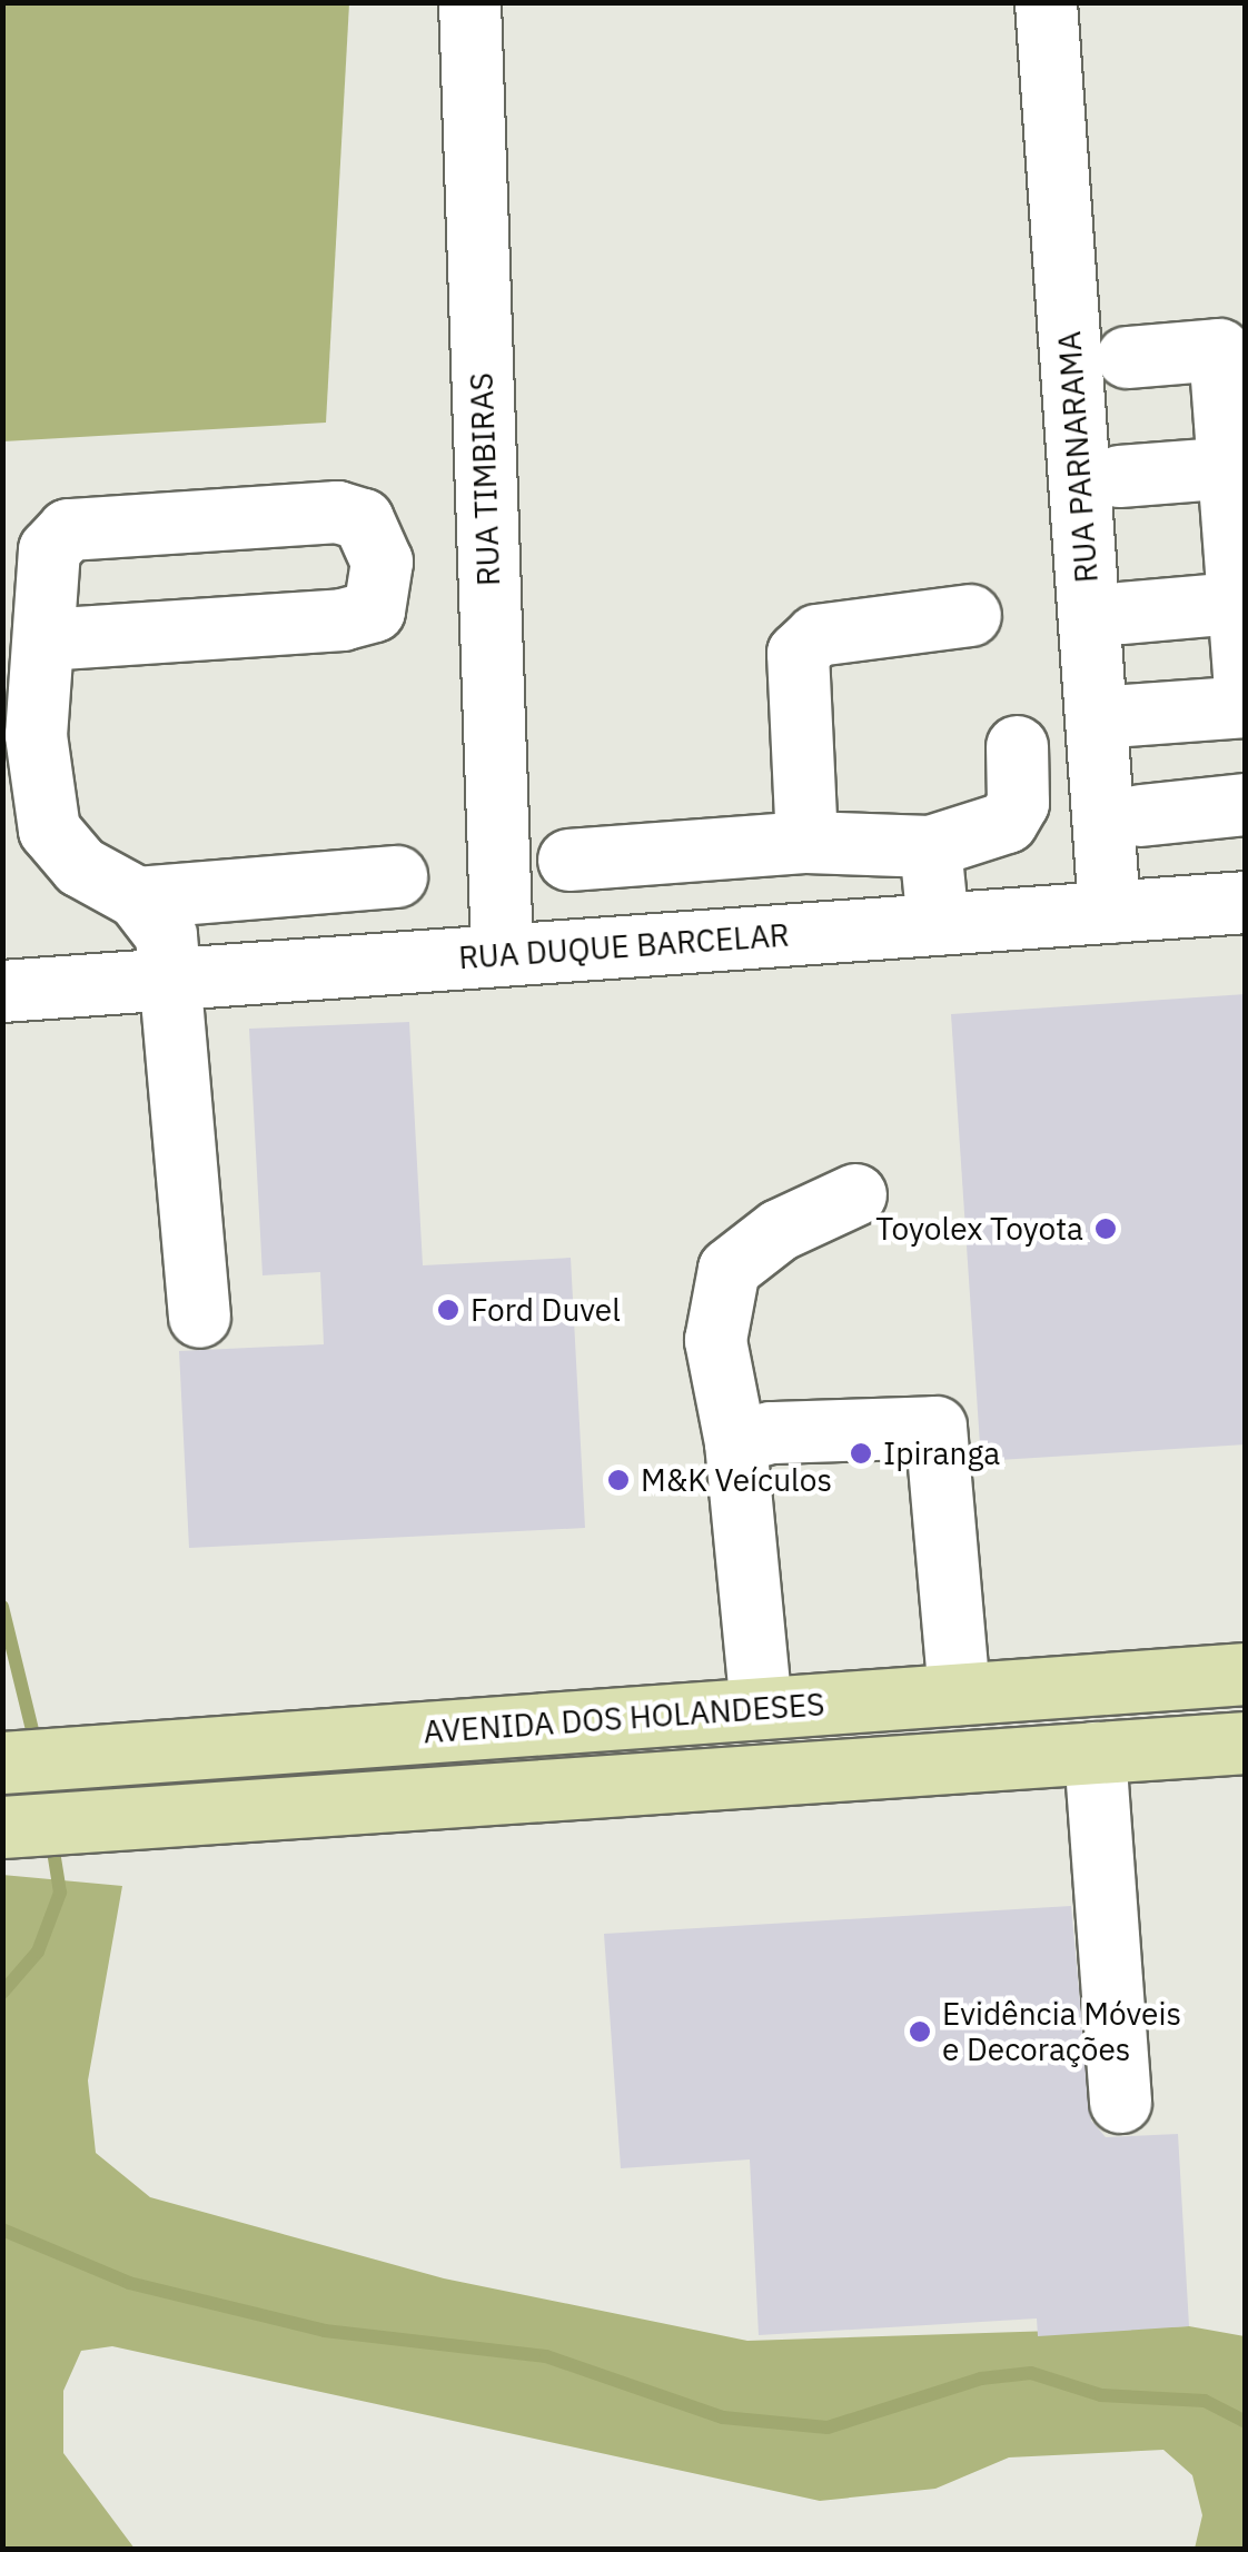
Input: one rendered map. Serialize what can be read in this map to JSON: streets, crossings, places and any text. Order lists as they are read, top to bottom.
{
  "streets": {
    "main road": ["AVENIDA DOS HOLANDESES"],
    "street": ["RUA PARNARAMA", "RUA TIMBIRAS", "RUA DUQUE BARCELAR"]
  },
  "crossings": [
    ["RUA PARNARAMA", "RUA DUQUE BARCELAR"],
    ["RUA TIMBIRAS", "RUA DUQUE BARCELAR"]
  ],
  "places": [
    "Toyolex Toyota",
    "Ford Duvel",
    "Ipiranga",
    "M&K Veículos",
    "Evidência Móveis e Decorações"
  ]
}
